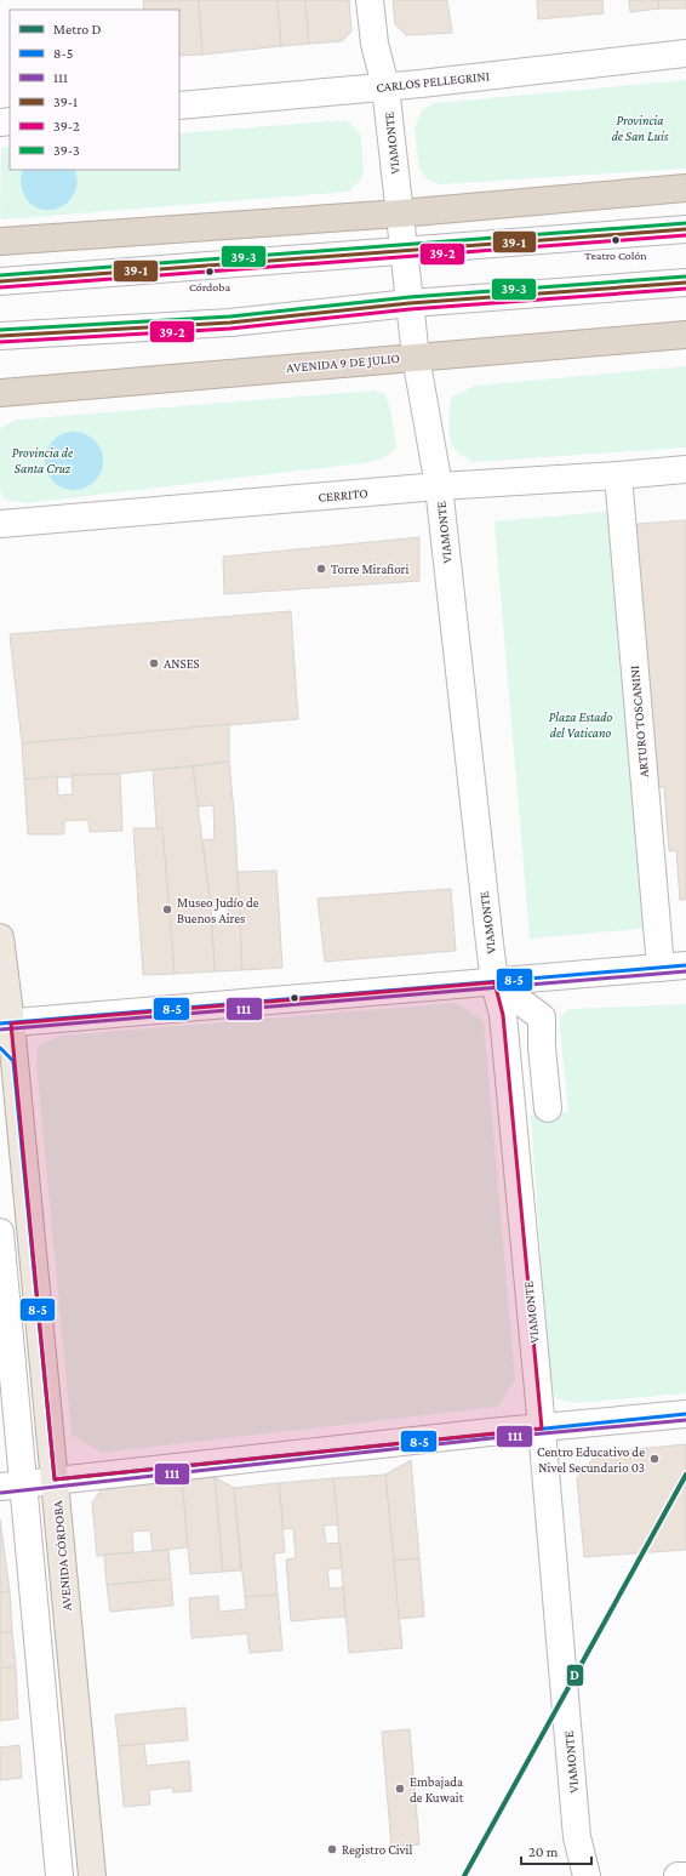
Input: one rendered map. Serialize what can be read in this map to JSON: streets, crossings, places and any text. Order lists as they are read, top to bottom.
{
  "streets": {
    "highway": ["AVENIDA 9 DE JULIO"],
    "main road": ["AVENIDA CÓRDOBA"],
    "street": [
      "CARLOS PELLEGRINI",
      "VIAMONTE",
      "CERRITO",
      "ARTURO TOSCANINI"
    ]
  },
  "crossings": [
    ["CARLOS PELLEGRINI", "VIAMONTE"],
    ["VIAMONTE", "AVENIDA 9 DE JULIO"],
    ["VIAMONTE", "CERRITO"],
    ["CERRITO", "ARTURO TOSCANINI"]
  ],
  "parks": ["Provincia de San Luis", "Provincia de Santa Cruz", "Plaza Estado del Vaticano"],
  "places": [
    "Teatro Colón",
    "Córdoba",
    "Torre Mirafiori",
    "ANSES",
    "Museo Judío de Buenos Aires",
    "Centro Educativo de Nivel Secundario 03",
    "Embajada de Kuwait",
    "Registro Civil"
  ],
  "lines": [
    "transit line 39-3",
    "transit line 39-1",
    "transit line 39-2",
    "transit line 8-5",
    "transit line 111",
    "metro line D"
  ],
  "legend": [
    "Metro D",
    "8-5",
    "111",
    "39-1",
    "39-2",
    "39-3"
  ],
  "scale_bar": "20 m"
}
